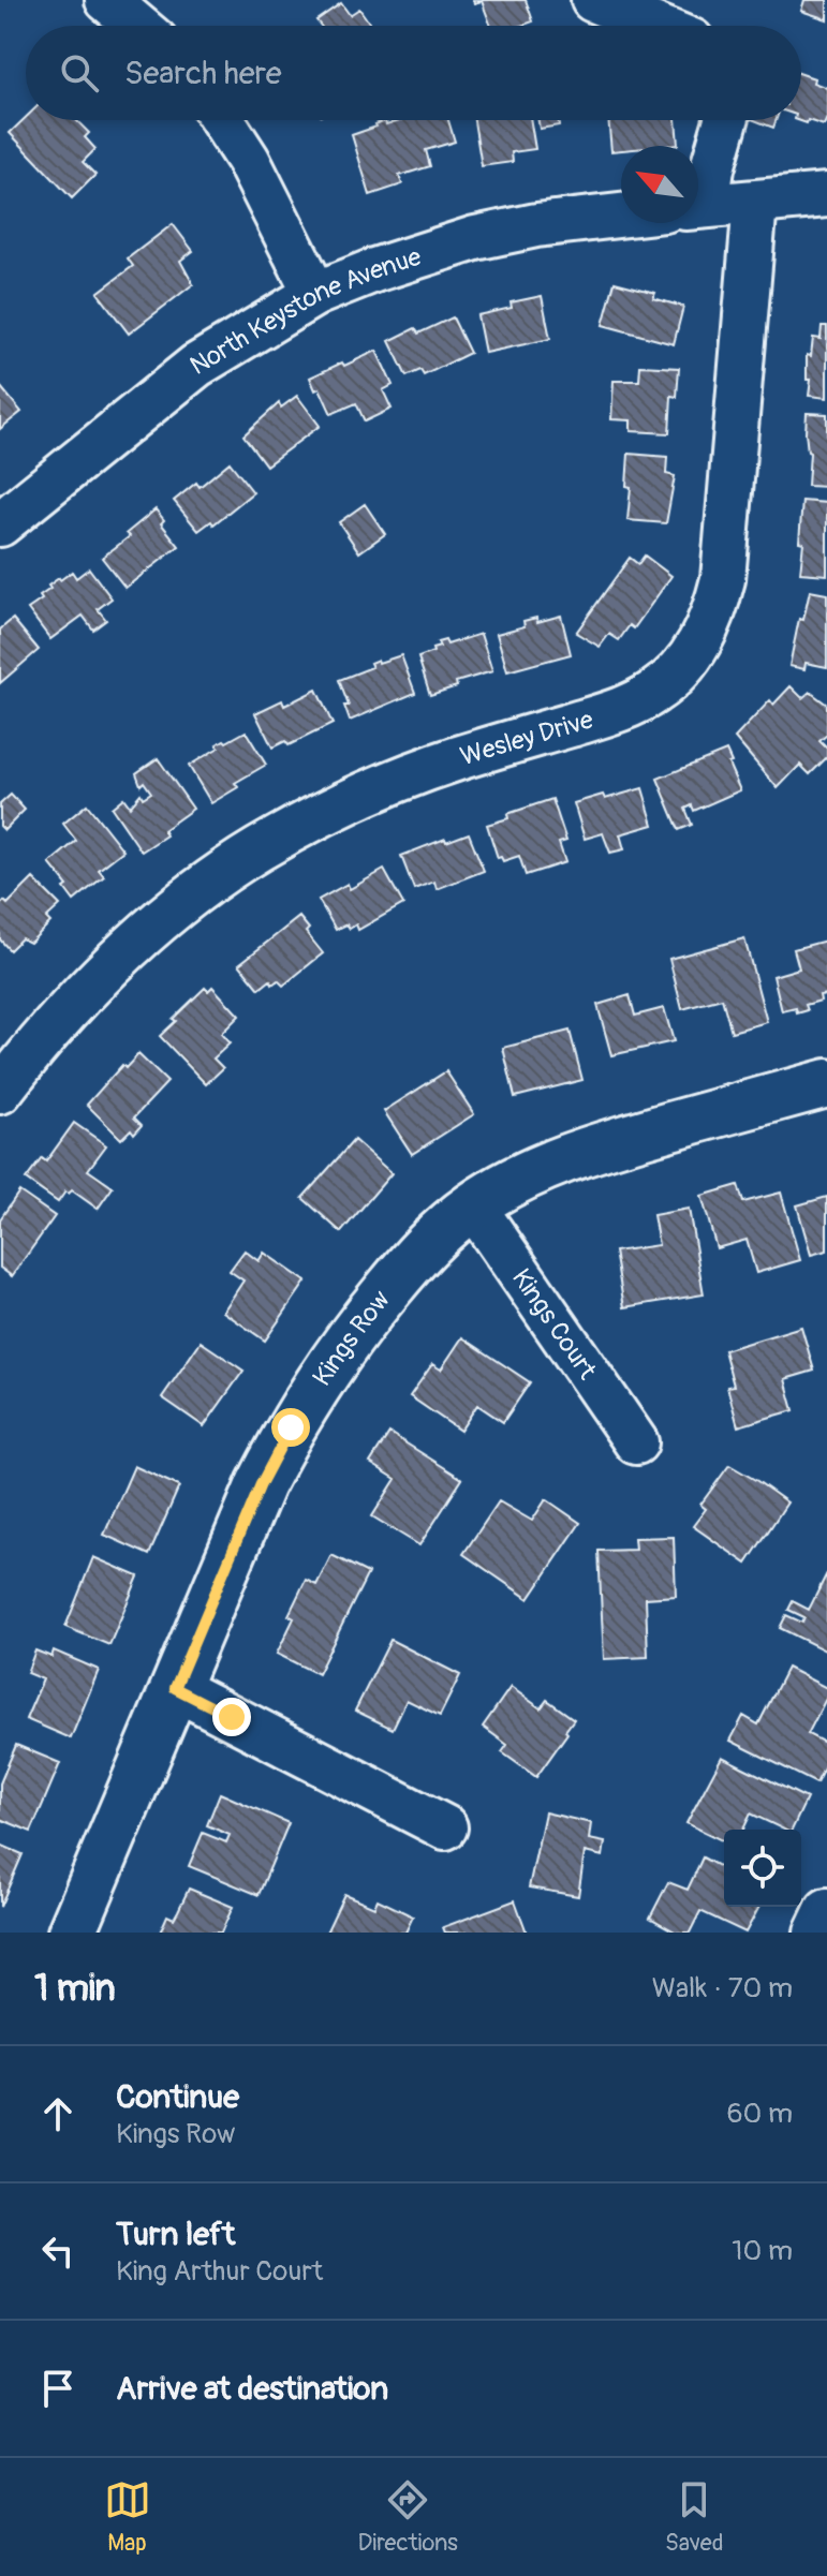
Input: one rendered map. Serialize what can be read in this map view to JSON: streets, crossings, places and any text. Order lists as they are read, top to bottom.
{
  "streets": {
    "main road": ["Kings Row"],
    "street": ["North Keystone Avenue", "Wesley Drive", "Kings Court"]
  },
  "crossings": [
    ["Kings Court", "Kings Row"]
  ],
  "north": "top left",
  "page": {
    "search": "Search here",
    "heading": ["1 min", "Walk · 70 m"],
    "list": [
      ["Continue", "Kings Row", "60 m"],
      ["Turn left", "King Arthur Court", "10 m"],
      "Arrive at destination"
    ],
    "nav": ["Map", "Directions", "Saved"]
  }
}
